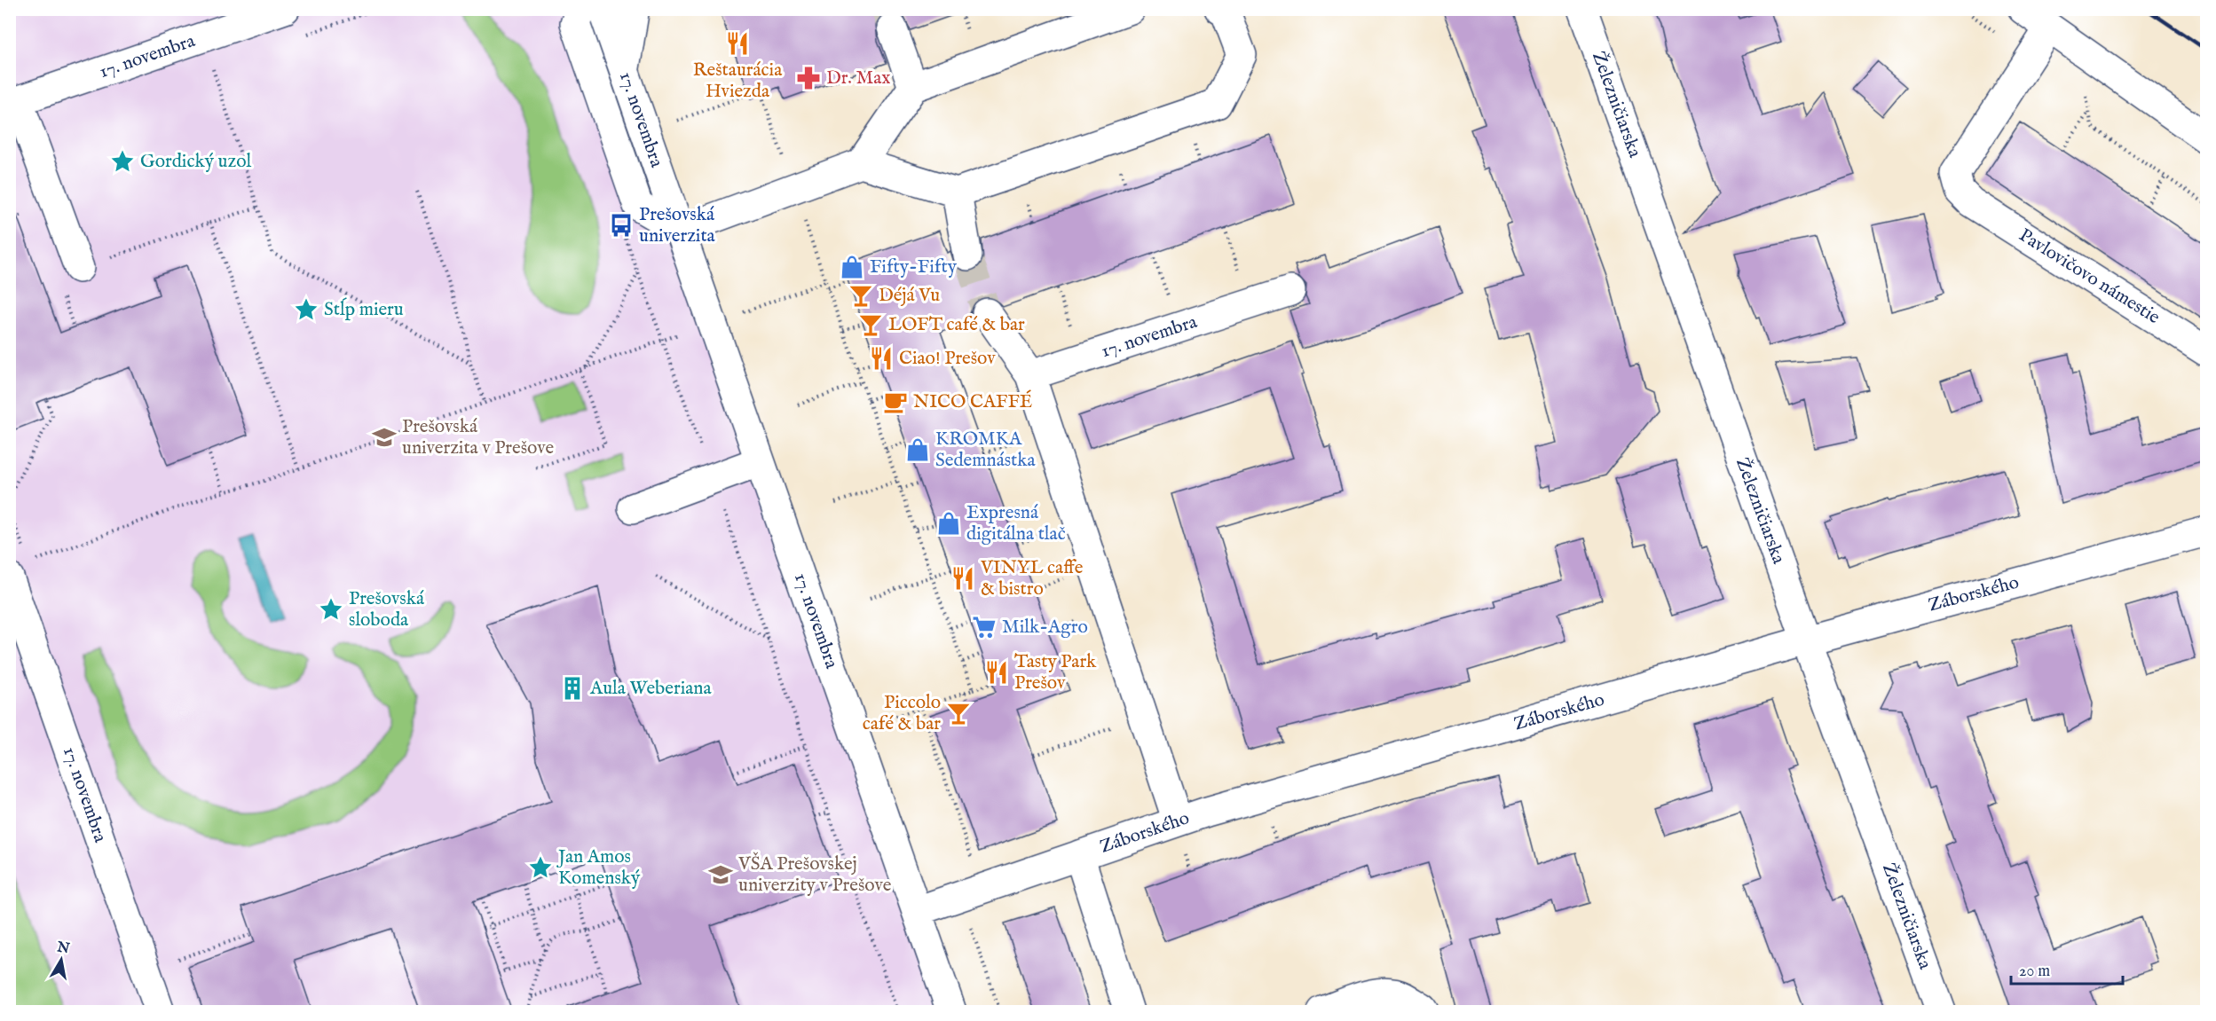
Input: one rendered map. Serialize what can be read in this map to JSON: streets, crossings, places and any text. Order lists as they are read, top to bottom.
{
  "streets": {
    "street": [
      "17. novembra",
      "Železničiarska",
      "Pavlovičovo námestie",
      "Záborského"
    ]
  },
  "crossings": [
    ["17. novembra", "Záborského"],
    ["Železničiarska", "Záborského"]
  ],
  "places": {
    "restaurant": [
      "Reštaurácia Hviezda",
      "Ciao! Prešov",
      "VINYL caffe & bistro",
      "Tasty Park Prešov"
    ],
    "pharmacy": ["Dr. Max"],
    "place": [
      "Gordický uzol",
      "Stĺp mieru",
      "Prešovská sloboda",
      "Jan Amos Komenský"
    ],
    "bus stop": ["Prešovská univerzita"],
    "shop": ["Fifty-Fifty", "KROMKA Sedemnástka", "Expresná digitálna tlač"],
    "bar": ["Déjá Vu", "LOFT café & bar", "Piccolo café & bar"],
    "cafe": ["NICO CAFFÉ"],
    "school or university": ["Prešovská univerzita v Prešove", "VŠA Prešovskej univerzity v Prešove"],
    "supermarket": ["Milk-Agro"],
    "building": ["Aula Weberiana"]
  },
  "scale_bar": "20 m",
  "north": "top"
}
